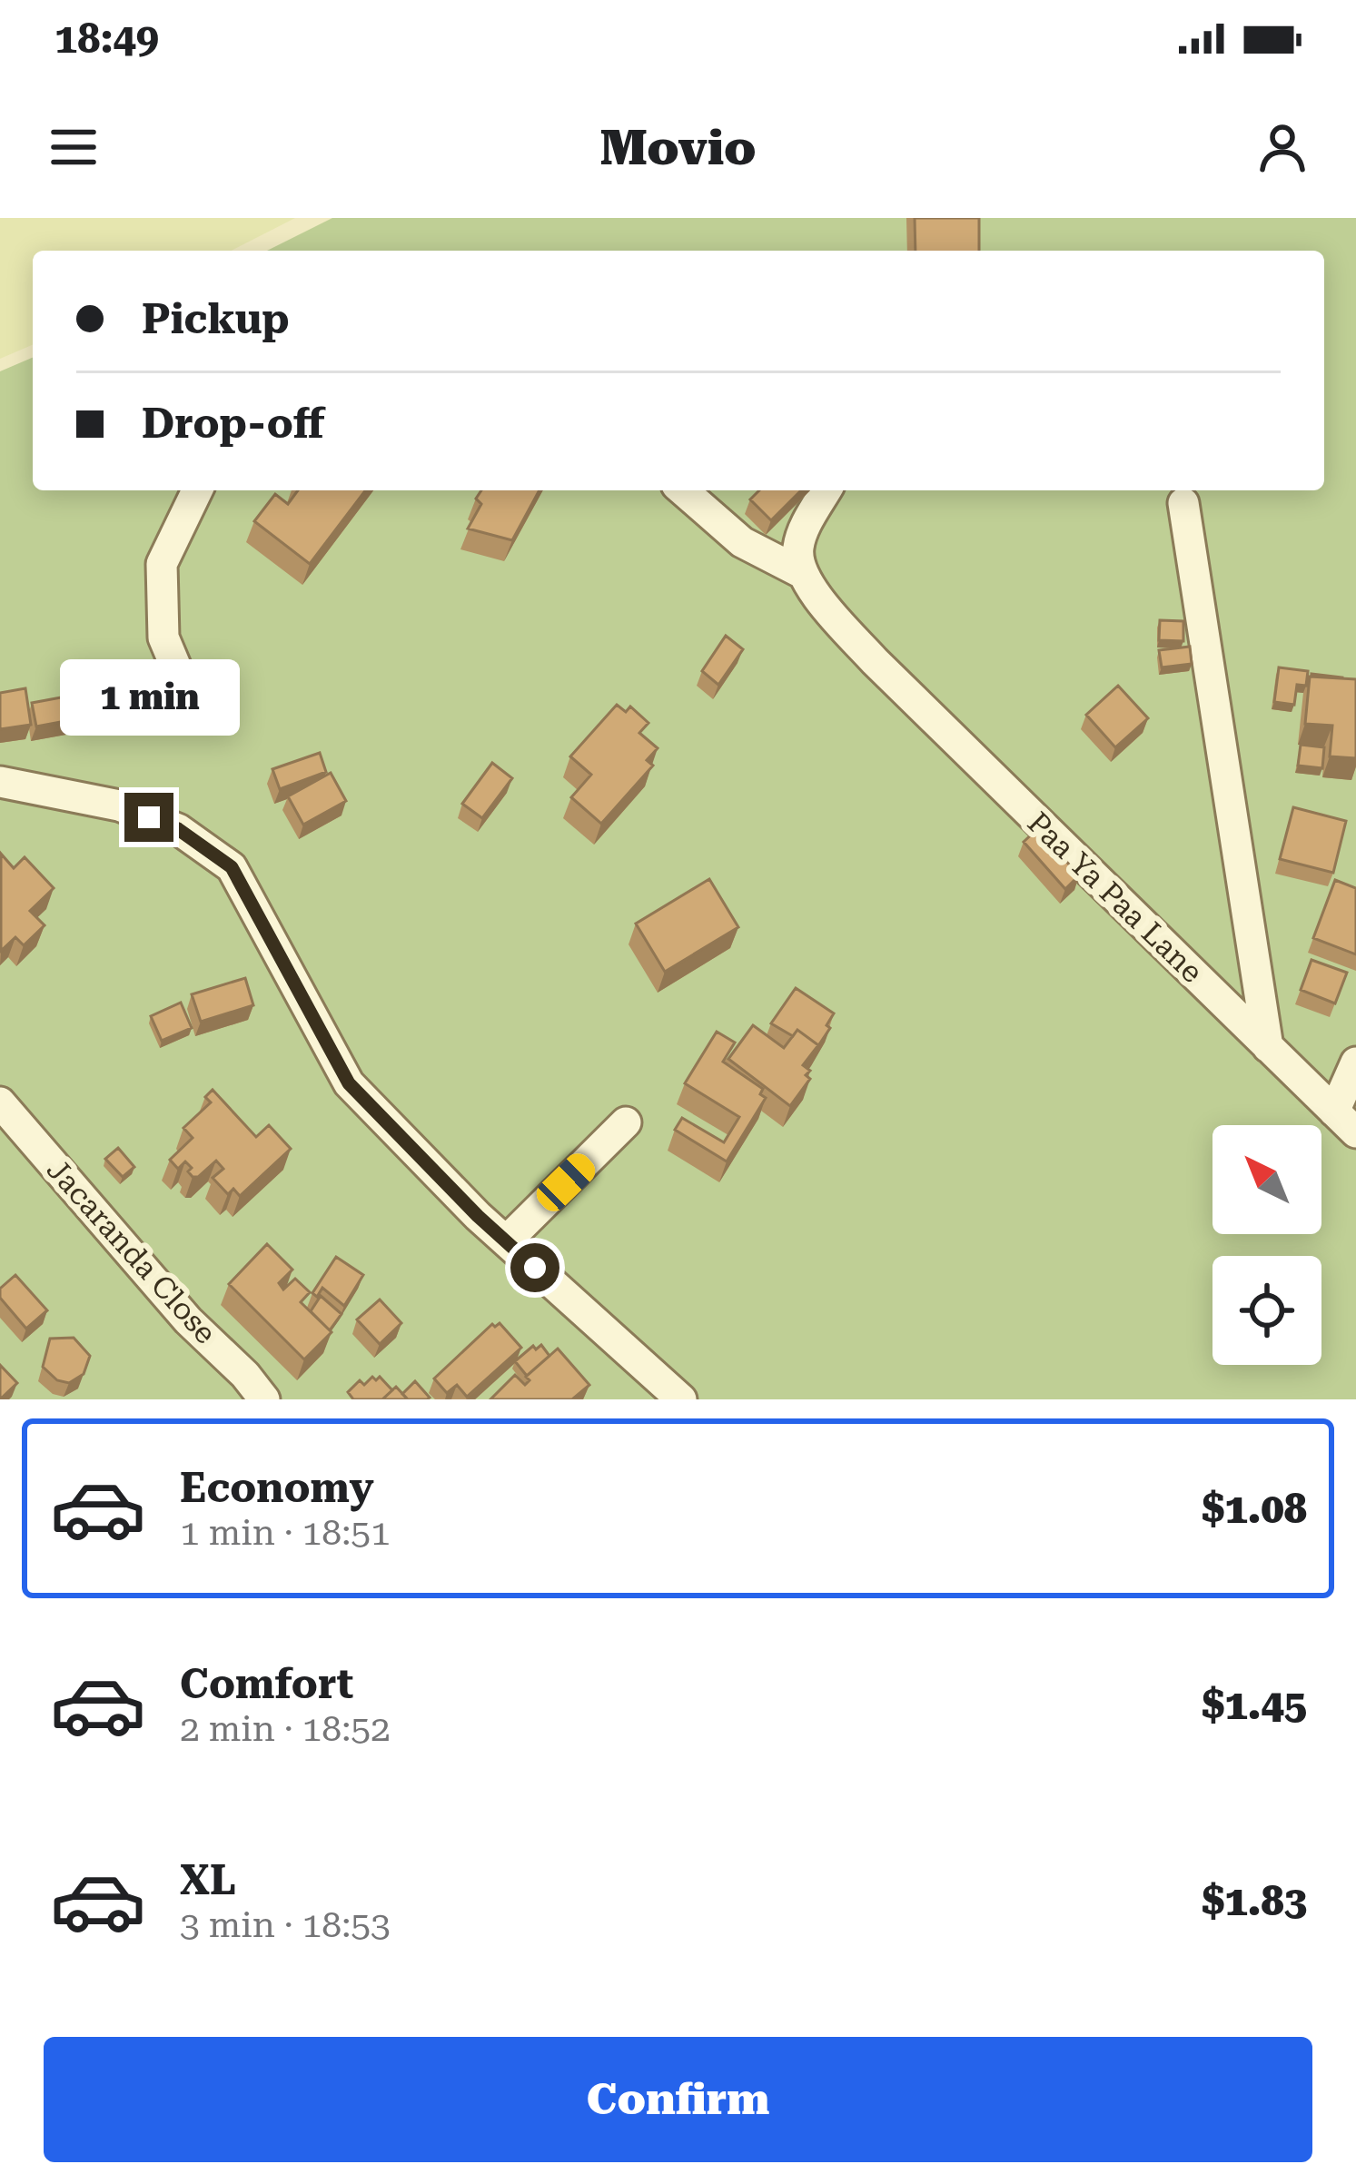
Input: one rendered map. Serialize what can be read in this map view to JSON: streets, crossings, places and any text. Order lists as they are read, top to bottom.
{
  "streets": {
    "street": ["Paa Ya Paa Lane", "Jacaranda Close"]
  },
  "north": "top left",
  "page": {
    "status": "18:49",
    "header": "Movio",
    "banner": ["Pickup", "Drop-off"],
    "bubble": "1 min",
    "list": [
      {
        "name": "Economy",
        "note": "1 min · 18:51",
        "value": "$1.08"
      },
      {
        "name": "Comfort",
        "note": "2 min · 18:52",
        "value": "$1.45"
      },
      {
        "name": "XL",
        "note": "3 min · 18:53",
        "value": "$1.83"
      }
    ],
    "buttons": "Confirm"
  }
}
